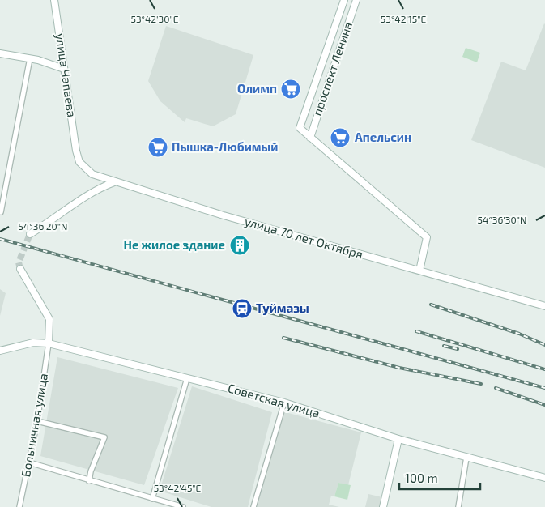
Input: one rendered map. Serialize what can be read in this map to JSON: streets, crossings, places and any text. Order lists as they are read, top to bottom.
{
  "streets": {
    "street": [
      "проспект Ленина",
      "улица Чапаева",
      "улица 70 лет Октября",
      "Советская улица",
      "Больничная улица"
    ]
  },
  "crossings": [
    ["улица Чапаева", "улица 70 лет Октября"],
    ["Советская улица", "Больничная улица"]
  ],
  "places": {
    "supermarket": ["Олимп", "Апельсин", "Пышка-Любимый"],
    "building": ["Не жилое здание"],
    "station": ["Туймазы"]
  },
  "scale_bar": "100 m",
  "coordinates": [
    "53°42'30\"E",
    "53°42'15\"E",
    "54°36'30\"N",
    "54°36'20\"N",
    "53°42'45\"E"
  ]
}
